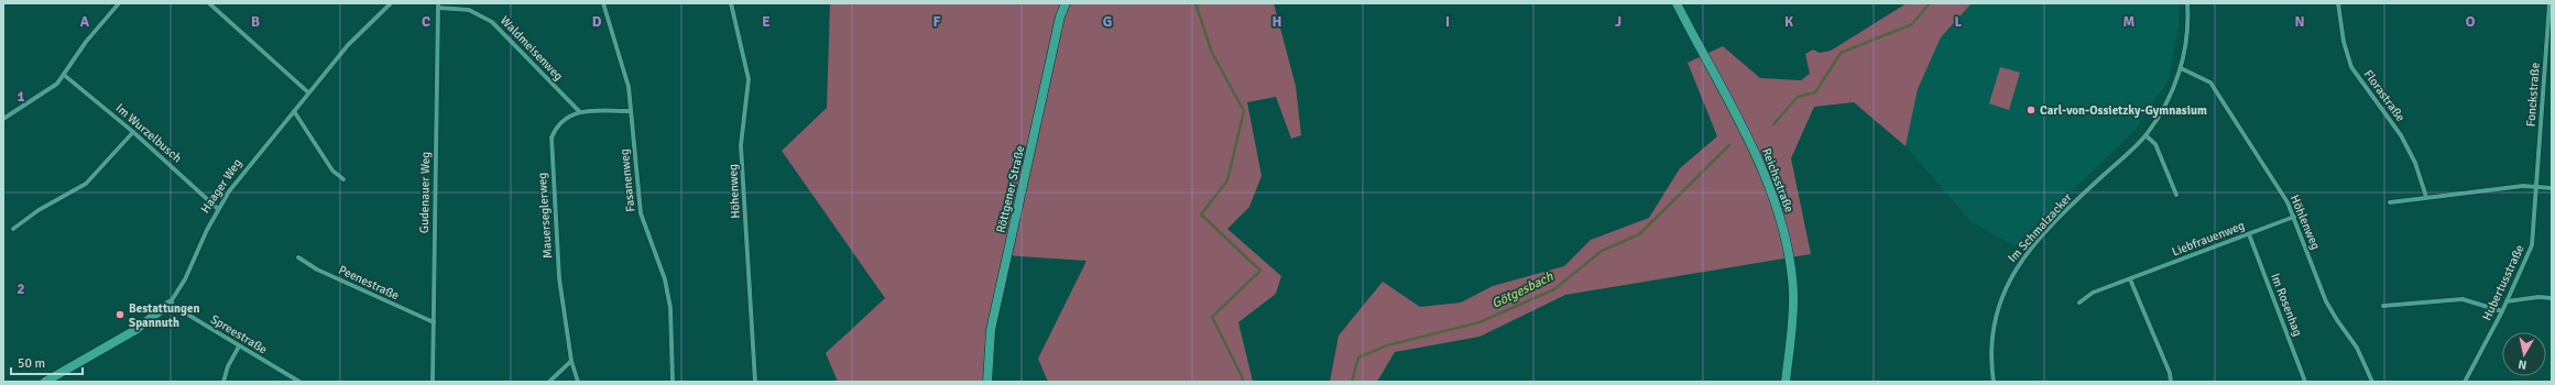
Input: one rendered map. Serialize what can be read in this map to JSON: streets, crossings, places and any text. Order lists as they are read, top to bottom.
{
  "streets": {
    "street": [
      "Waldmeisenweg",
      "Fonckstraße",
      "Florastraße",
      "Im Wurzelbusch",
      "Fasanenweg",
      "Reichsstraße",
      "Haager Weg",
      "Röttgener Straße",
      "Höhenweg",
      "Gudenauer Weg",
      "Mauerseglerweg",
      "Höhlenweg",
      "Im Schmalzacker",
      "Liebfrauenweg",
      "Peenestraße",
      "Hubertusstraße",
      "Im Rosenhag",
      "Spreestraße"
    ]
  },
  "crossings": [
    ["Waldmeisenweg", "Gudenauer Weg"],
    ["Waldmeisenweg", "Mauerseglerweg"],
    ["Fonckstraße", "Hubertusstraße"],
    ["Im Wurzelbusch", "Haager Weg"],
    ["Haager Weg", "Spreestraße"],
    ["Gudenauer Weg", "Peenestraße"],
    ["Höhlenweg", "Im Schmalzacker"],
    ["Höhlenweg", "Liebfrauenweg"],
    ["Liebfrauenweg", "Im Rosenhag"]
  ],
  "water": ["Götgesbach"],
  "places": ["Carl-von-Ossietzky-Gymnasium", "Bestattungen Spannuth"],
  "scale_bar": "50 m",
  "north": "bottom",
  "grid": {
    "columns": [
      "A",
      "B",
      "C",
      "D",
      "E",
      "F",
      "G",
      "H",
      "I",
      "J",
      "K",
      "L",
      "M",
      "N",
      "O"
    ],
    "rows": ["1", "2"]
  }
}
